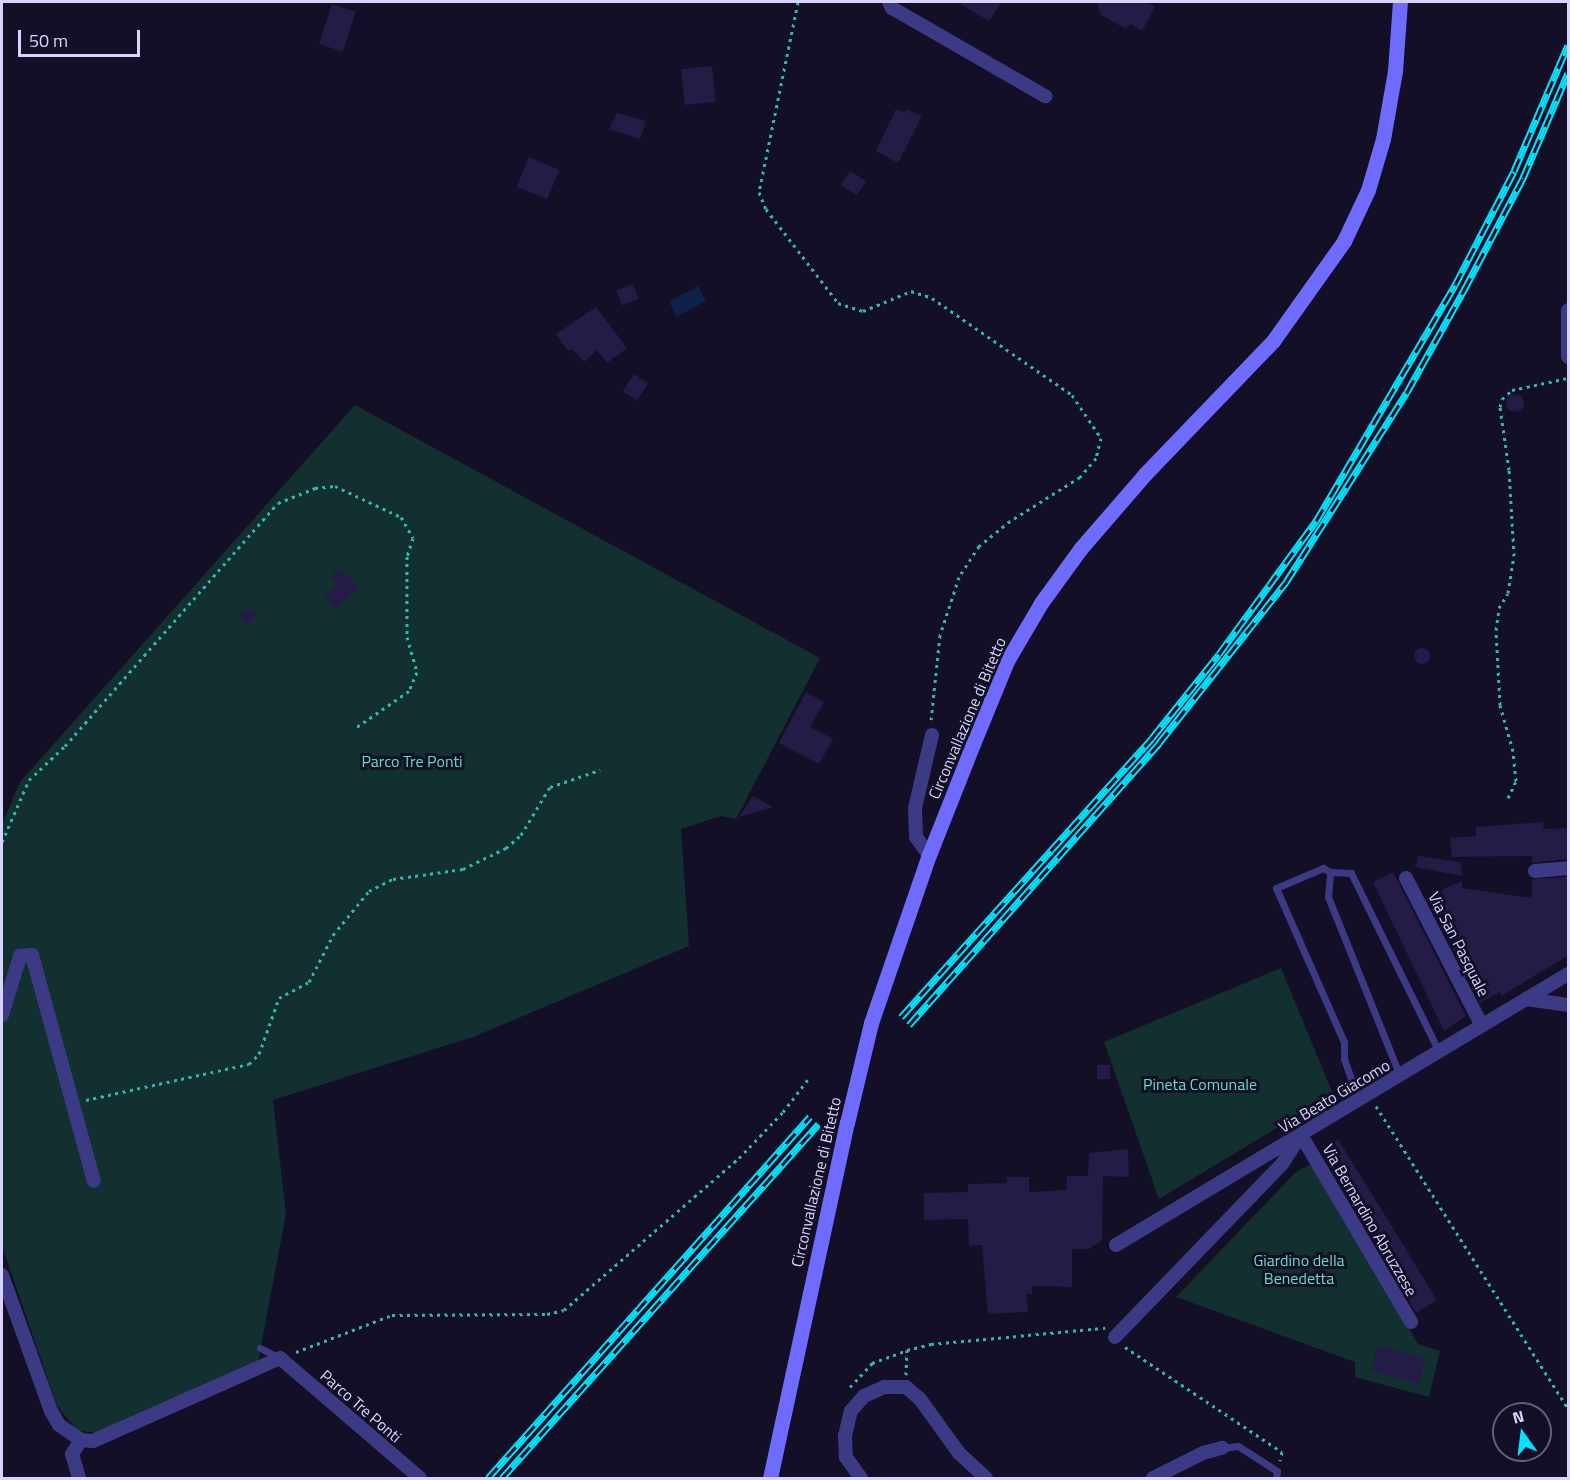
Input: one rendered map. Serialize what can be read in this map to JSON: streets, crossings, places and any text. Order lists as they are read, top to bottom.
{
  "streets": {
    "main road": ["Circonvallazione di Bitetto"],
    "street": [
      "Via San Pasquale",
      "Via Beato Giacomo",
      "Via Bernardino Abruzzese",
      "Parco Tre Ponti"
    ]
  },
  "crossings": [
    ["Via San Pasquale", "Via Beato Giacomo"],
    ["Via Beato Giacomo", "Via Bernardino Abruzzese"]
  ],
  "parks": ["Parco Tre Ponti", "Pineta Comunale", "Giardino della Benedetta"],
  "scale_bar": "50 m",
  "north": "top"
}
